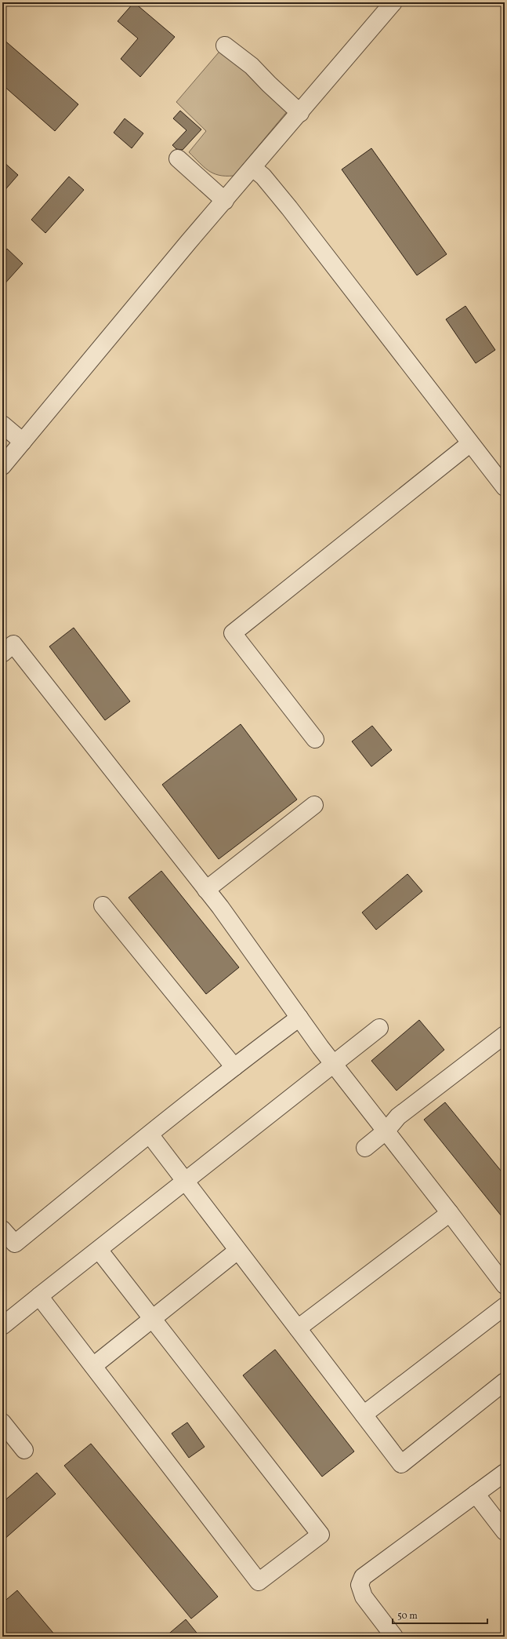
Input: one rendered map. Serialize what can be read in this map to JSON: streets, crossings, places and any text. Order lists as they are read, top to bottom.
{
  "scale_bar": "50 m"
}
